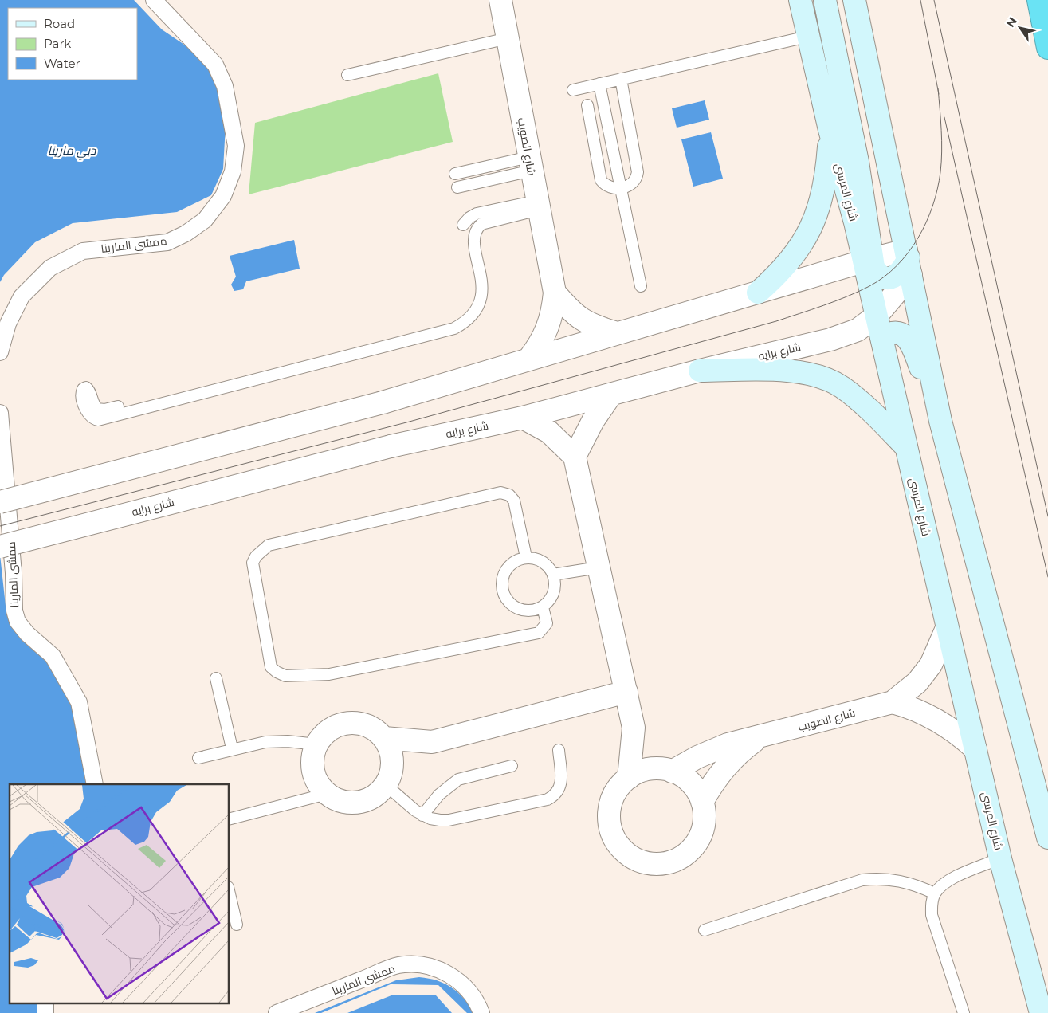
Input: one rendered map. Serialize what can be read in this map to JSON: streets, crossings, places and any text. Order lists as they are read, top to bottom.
{
  "streets": {
    "main road": ["شارع المرسى"],
    "street": ["شارع الصويب", "ممشى المارينا", "شارع برايه"]
  },
  "crossings": [
    ["شارع الصويب", "شارع المرسى"],
    ["شارع المرسى", "شارع برايه"]
  ],
  "water": ["دبي مارينا"],
  "legend": ["Road", "Park", "Water"],
  "north": "top left"
}
